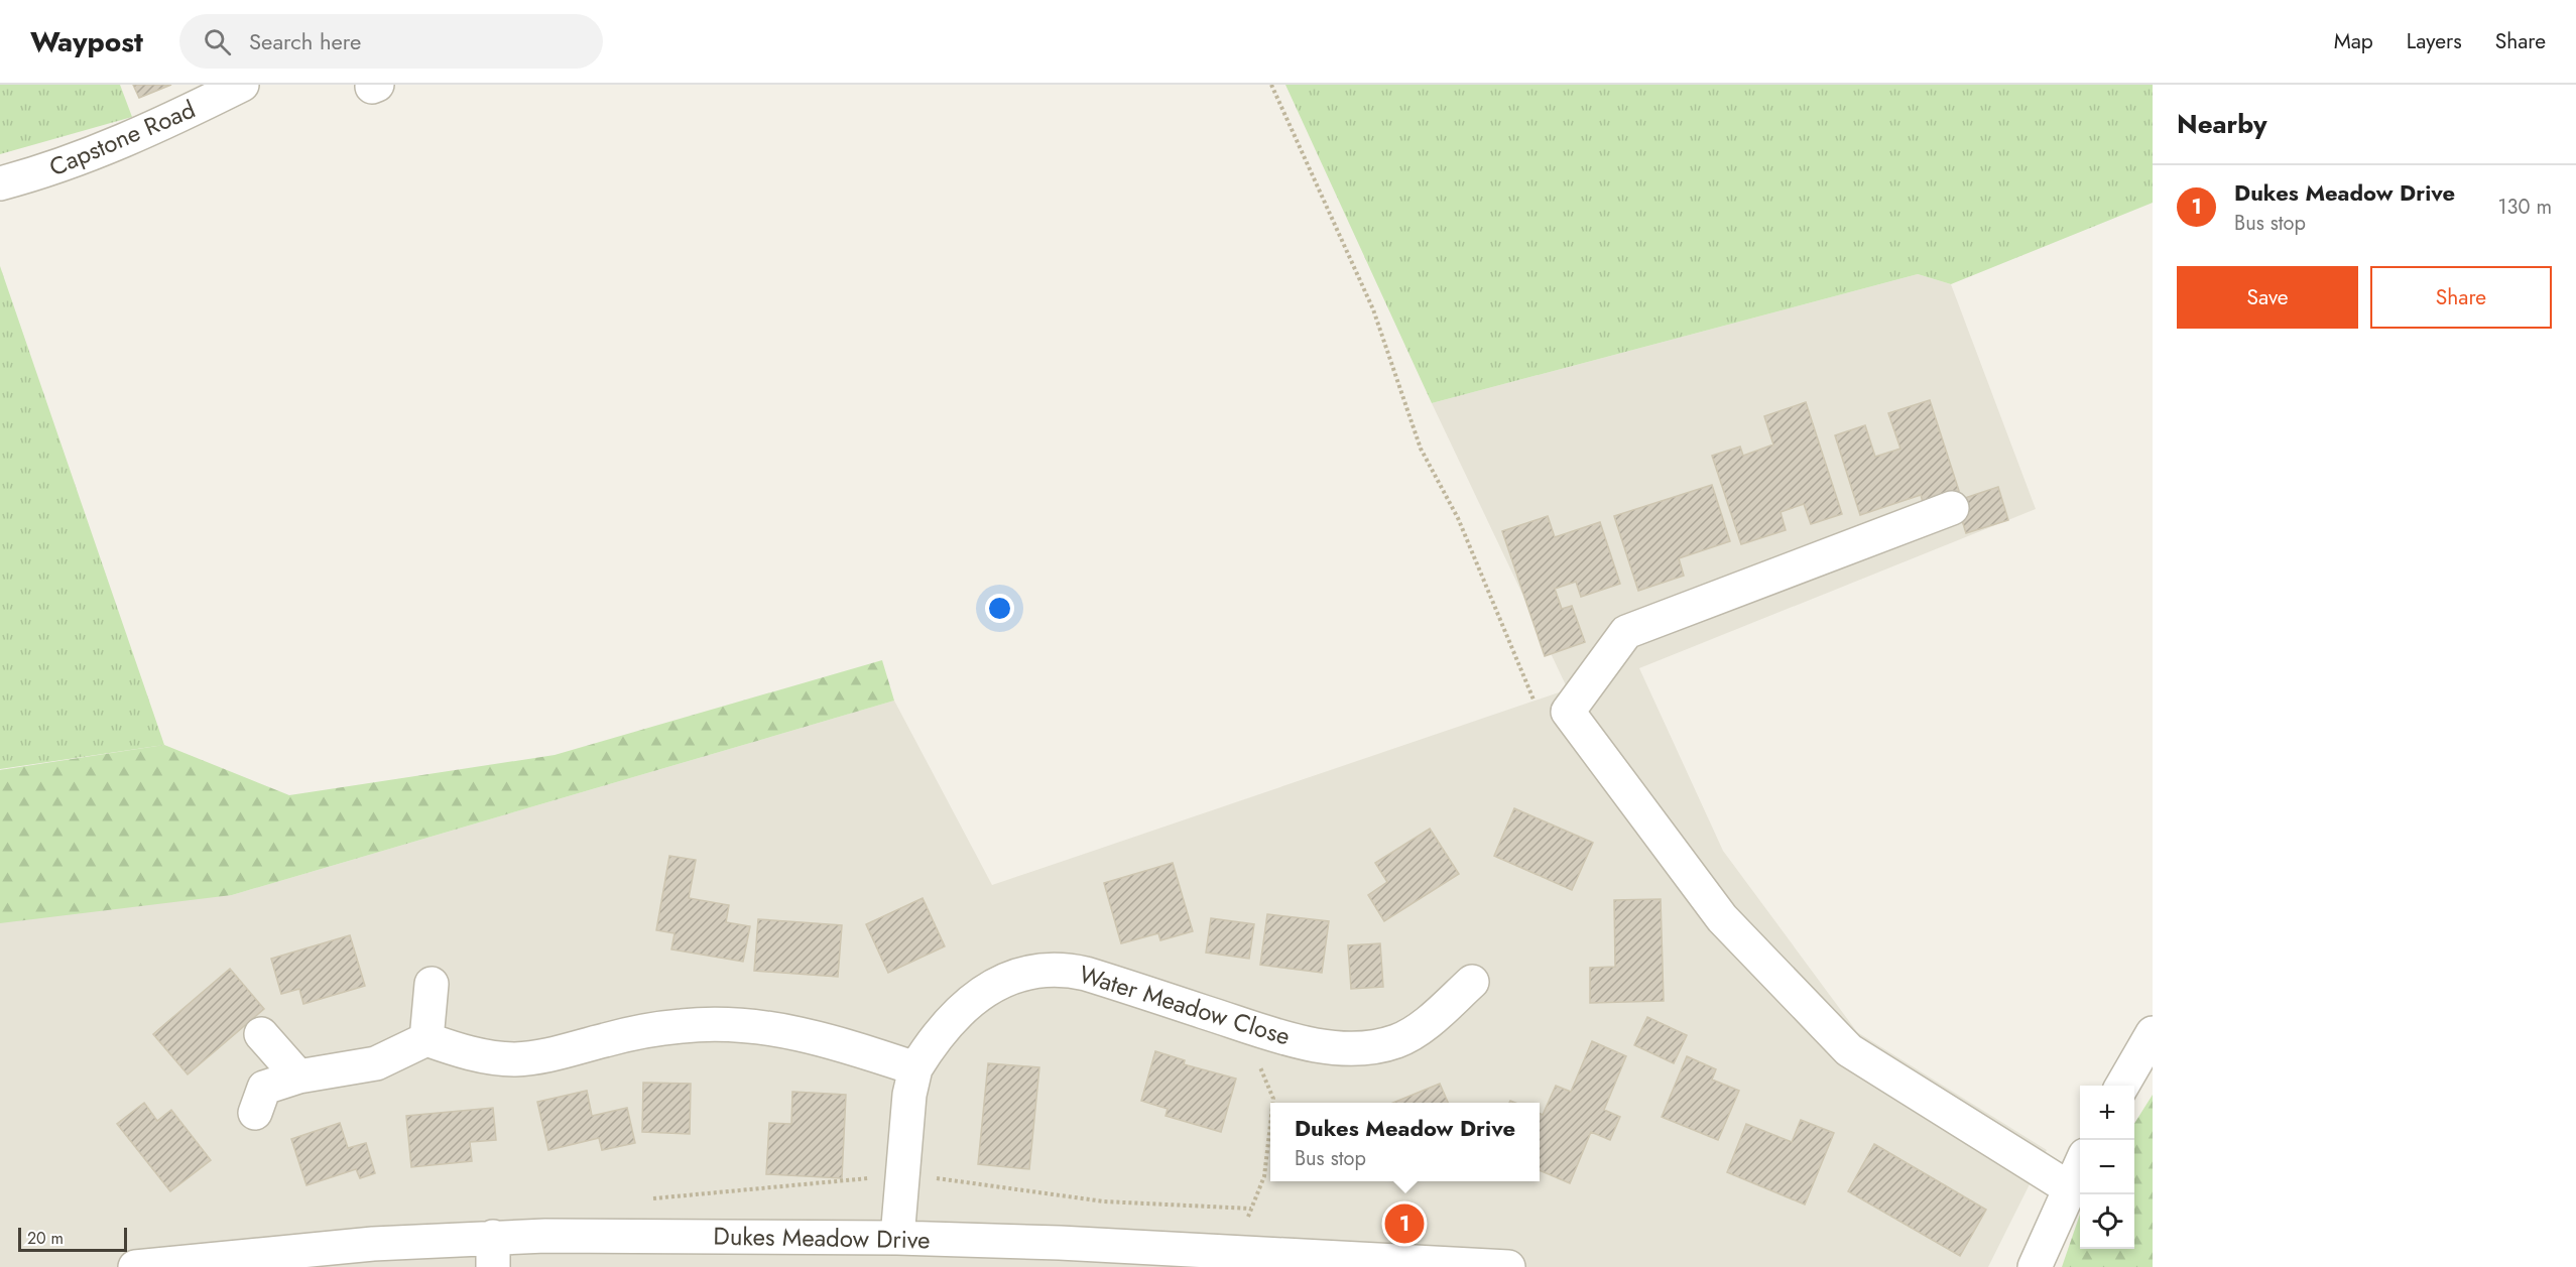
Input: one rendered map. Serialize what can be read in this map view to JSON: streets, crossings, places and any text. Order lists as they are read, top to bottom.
{
  "streets": {
    "street": ["Capstone Road", "Water Meadow Close", "Dukes Meadow Drive"]
  },
  "crossings": [
    ["Water Meadow Close", "Dukes Meadow Drive"]
  ],
  "scale_bar": "20 m",
  "page": {
    "header": "Waypost",
    "search": "Search here",
    "nav": ["Map", "Layers", "Share"],
    "heading": "Nearby",
    "list": [
      {
        "mark": "1",
        "name": "Dukes Meadow Drive",
        "note": "Bus stop",
        "value": "130 m"
      }
    ],
    "buttons": ["Save", "Share"],
    "map_buttons": ["+", "−"],
    "popup": ["Dukes Meadow Drive", "Bus stop"],
    "pins": "1",
    "scale": "20 m"
  }
}
